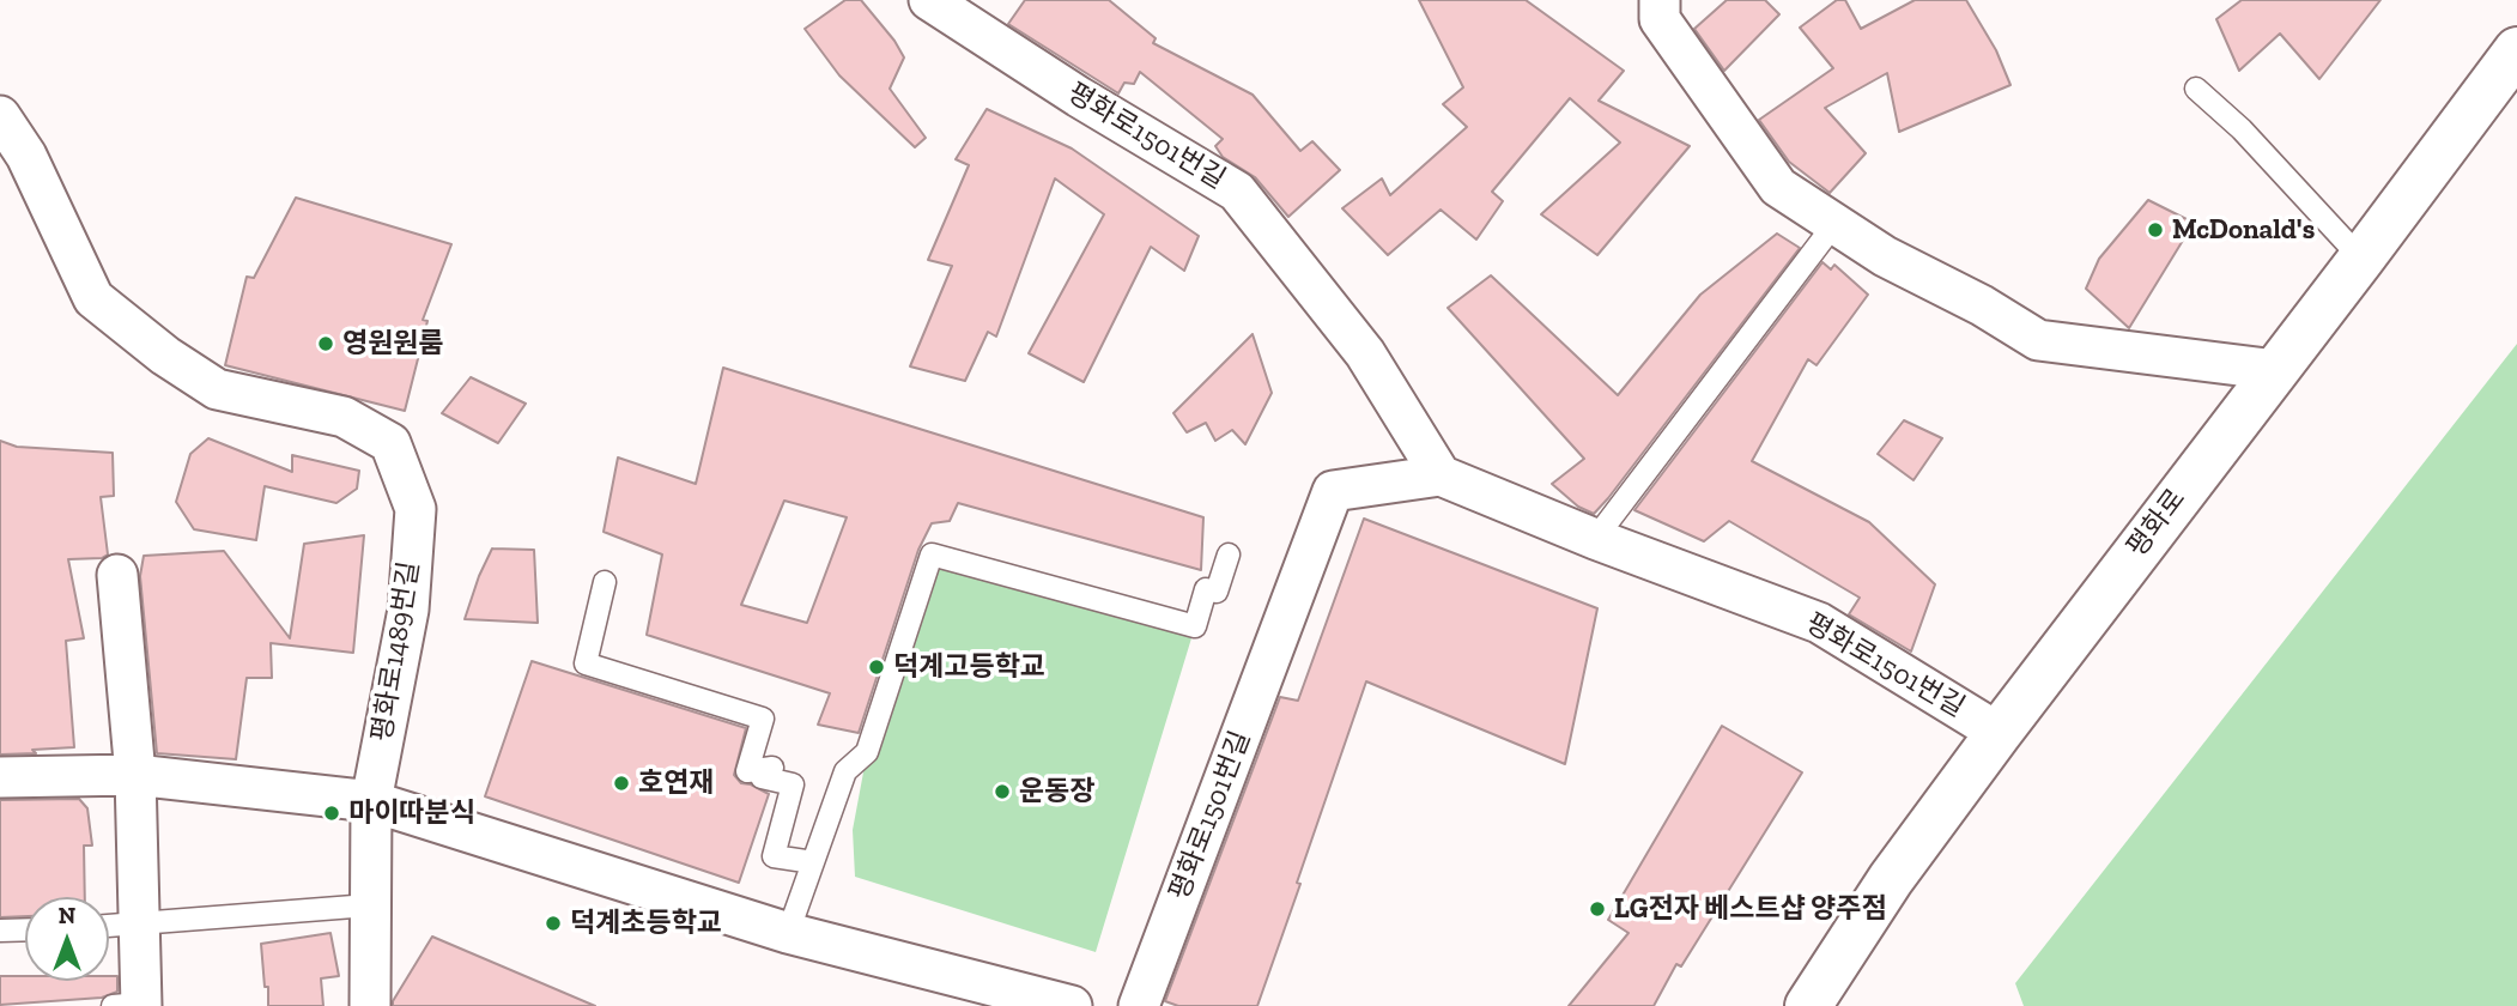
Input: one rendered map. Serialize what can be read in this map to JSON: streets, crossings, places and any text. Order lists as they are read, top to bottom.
{
  "streets": {
    "main road": ["평화로"],
    "street": ["평화로1501번길", "평화로1489번길"]
  },
  "crossings": [
    ["평화로1501번길", "평화로"]
  ],
  "places": [
    "McDonald's",
    "영원원룸",
    "덕계고등학교",
    "호연재",
    "운동장",
    "마이따분식",
    "LG전자 베스트샵 양주점",
    "덕계초등학교"
  ],
  "north": "top"
}
